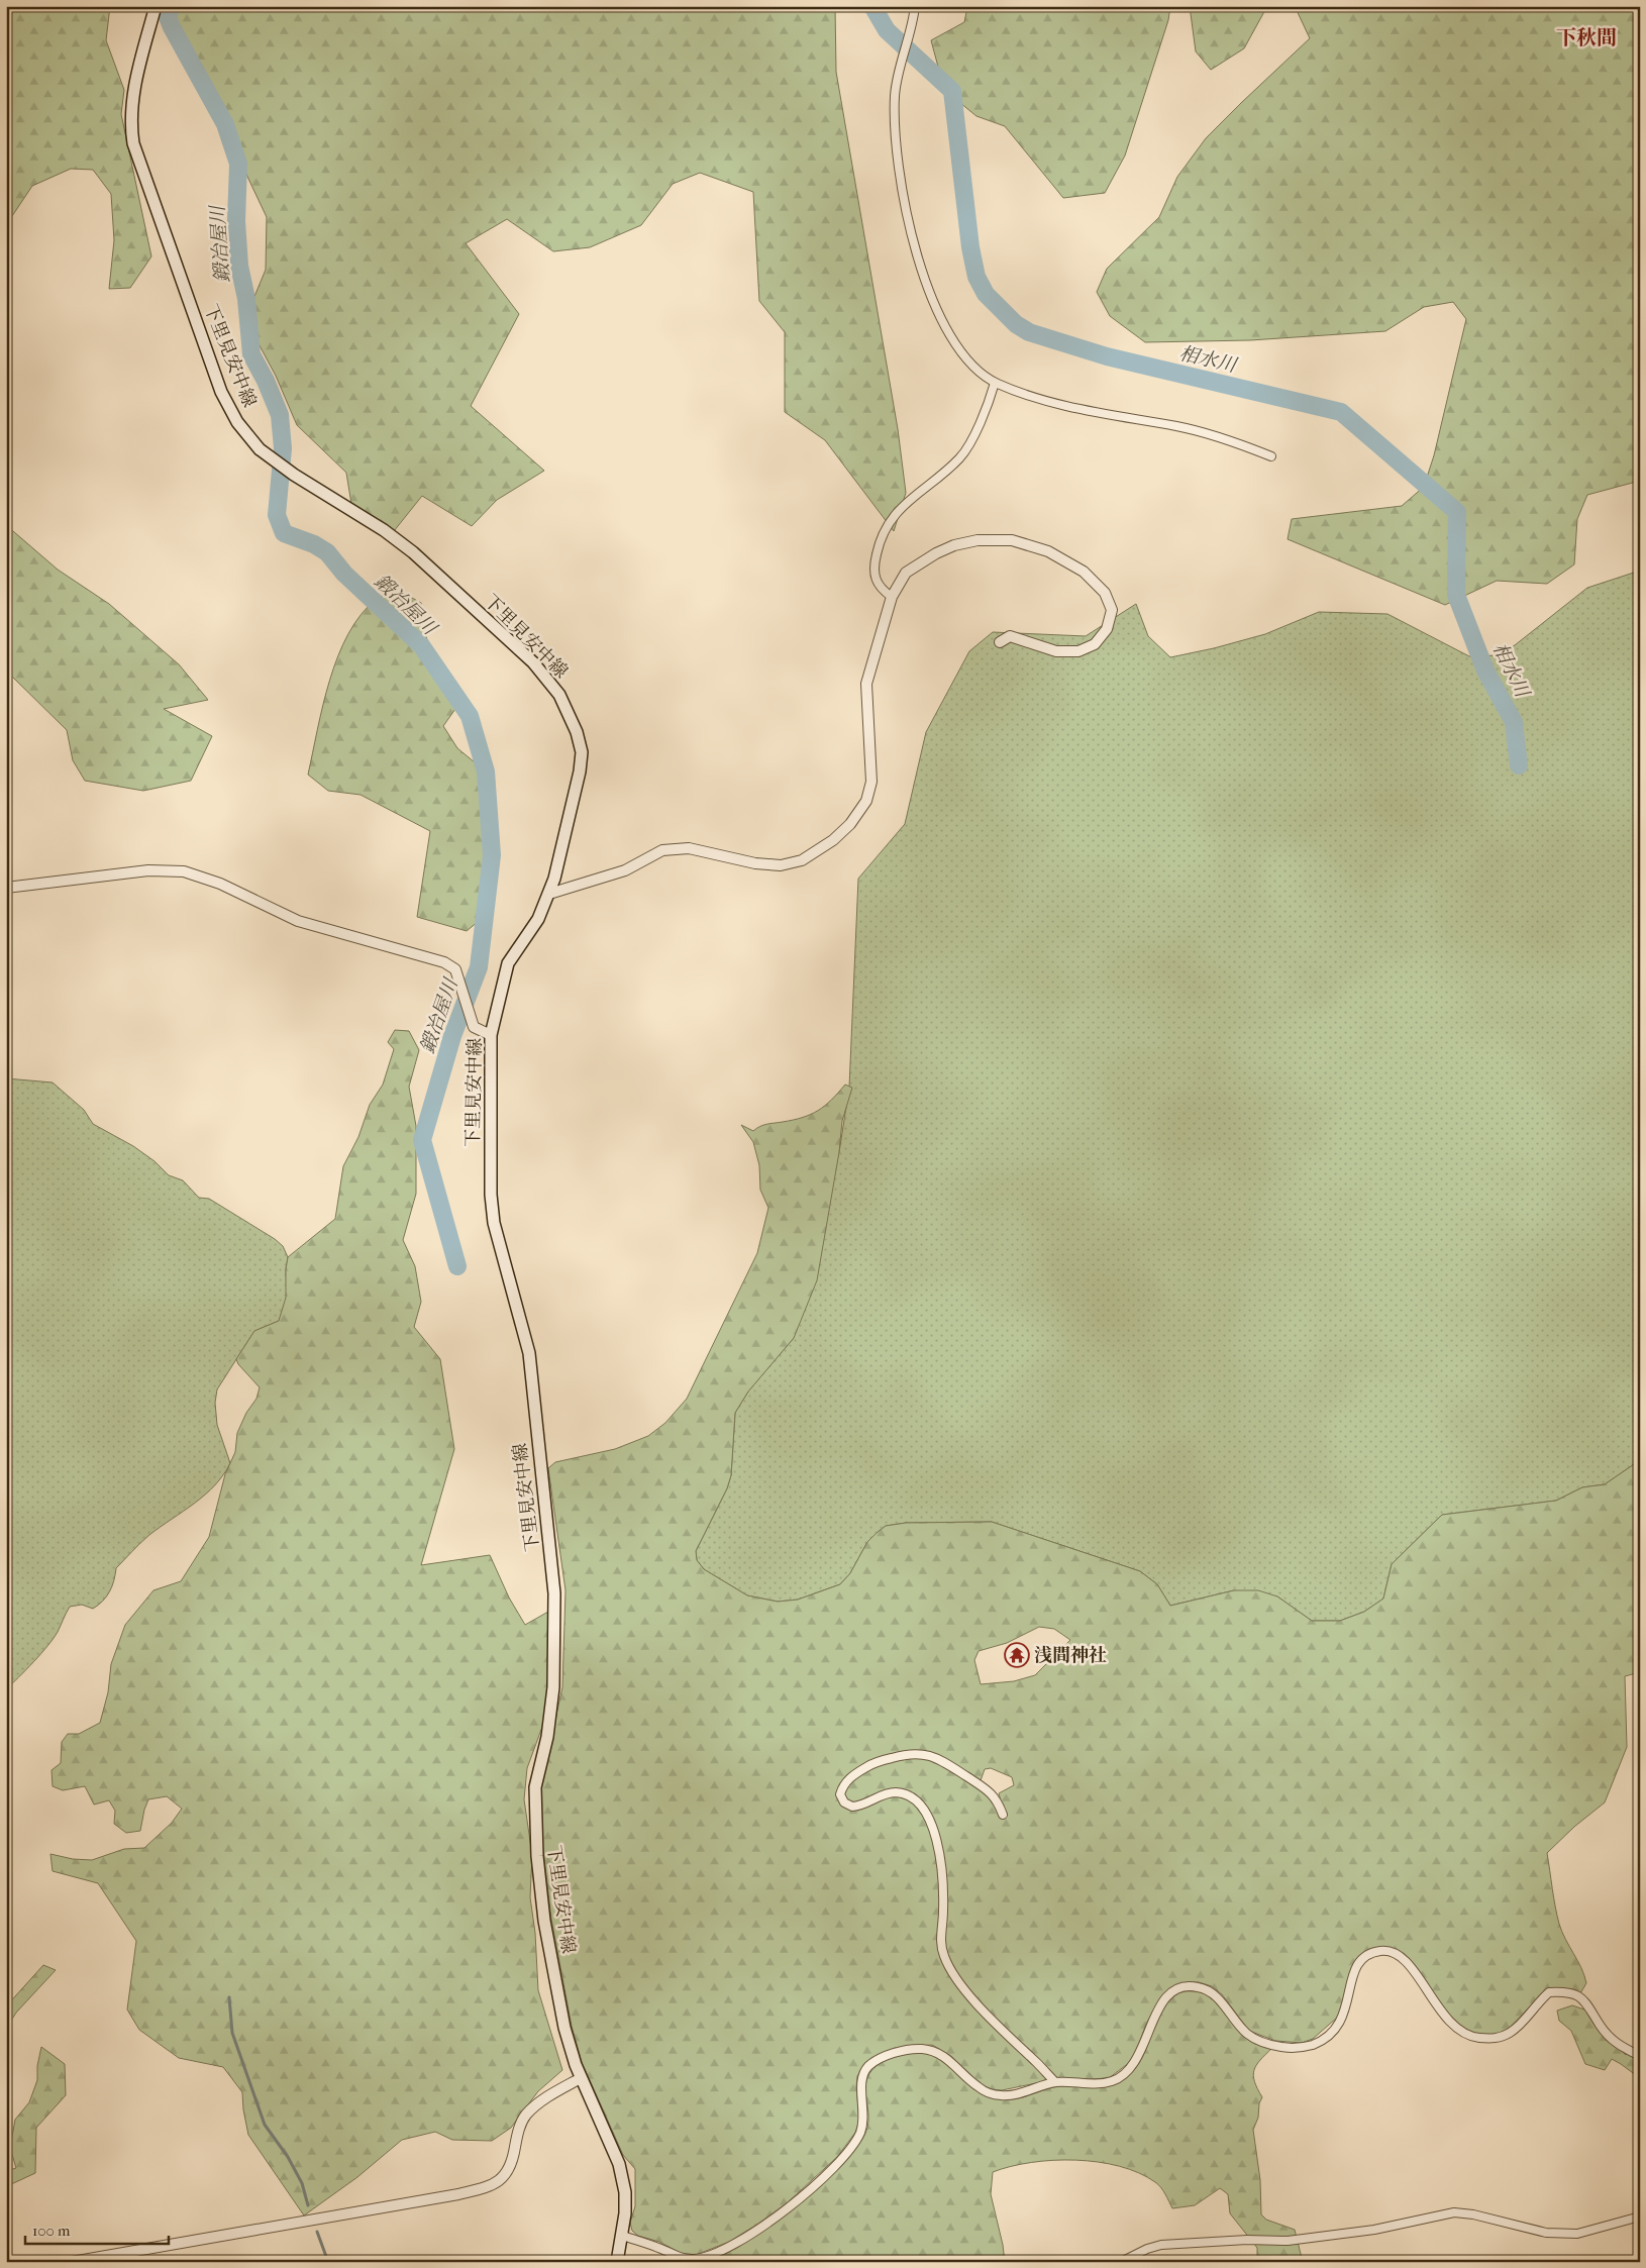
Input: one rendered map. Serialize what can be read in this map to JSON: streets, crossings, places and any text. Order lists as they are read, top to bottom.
{
  "streets": {
    "main road": ["下里見安中線"]
  },
  "districts": ["下秋間"],
  "water": ["鍛冶屋川", "相水川"],
  "places": {
    "temple": ["浅間神社"]
  },
  "scale_bar": "100 m"
}
